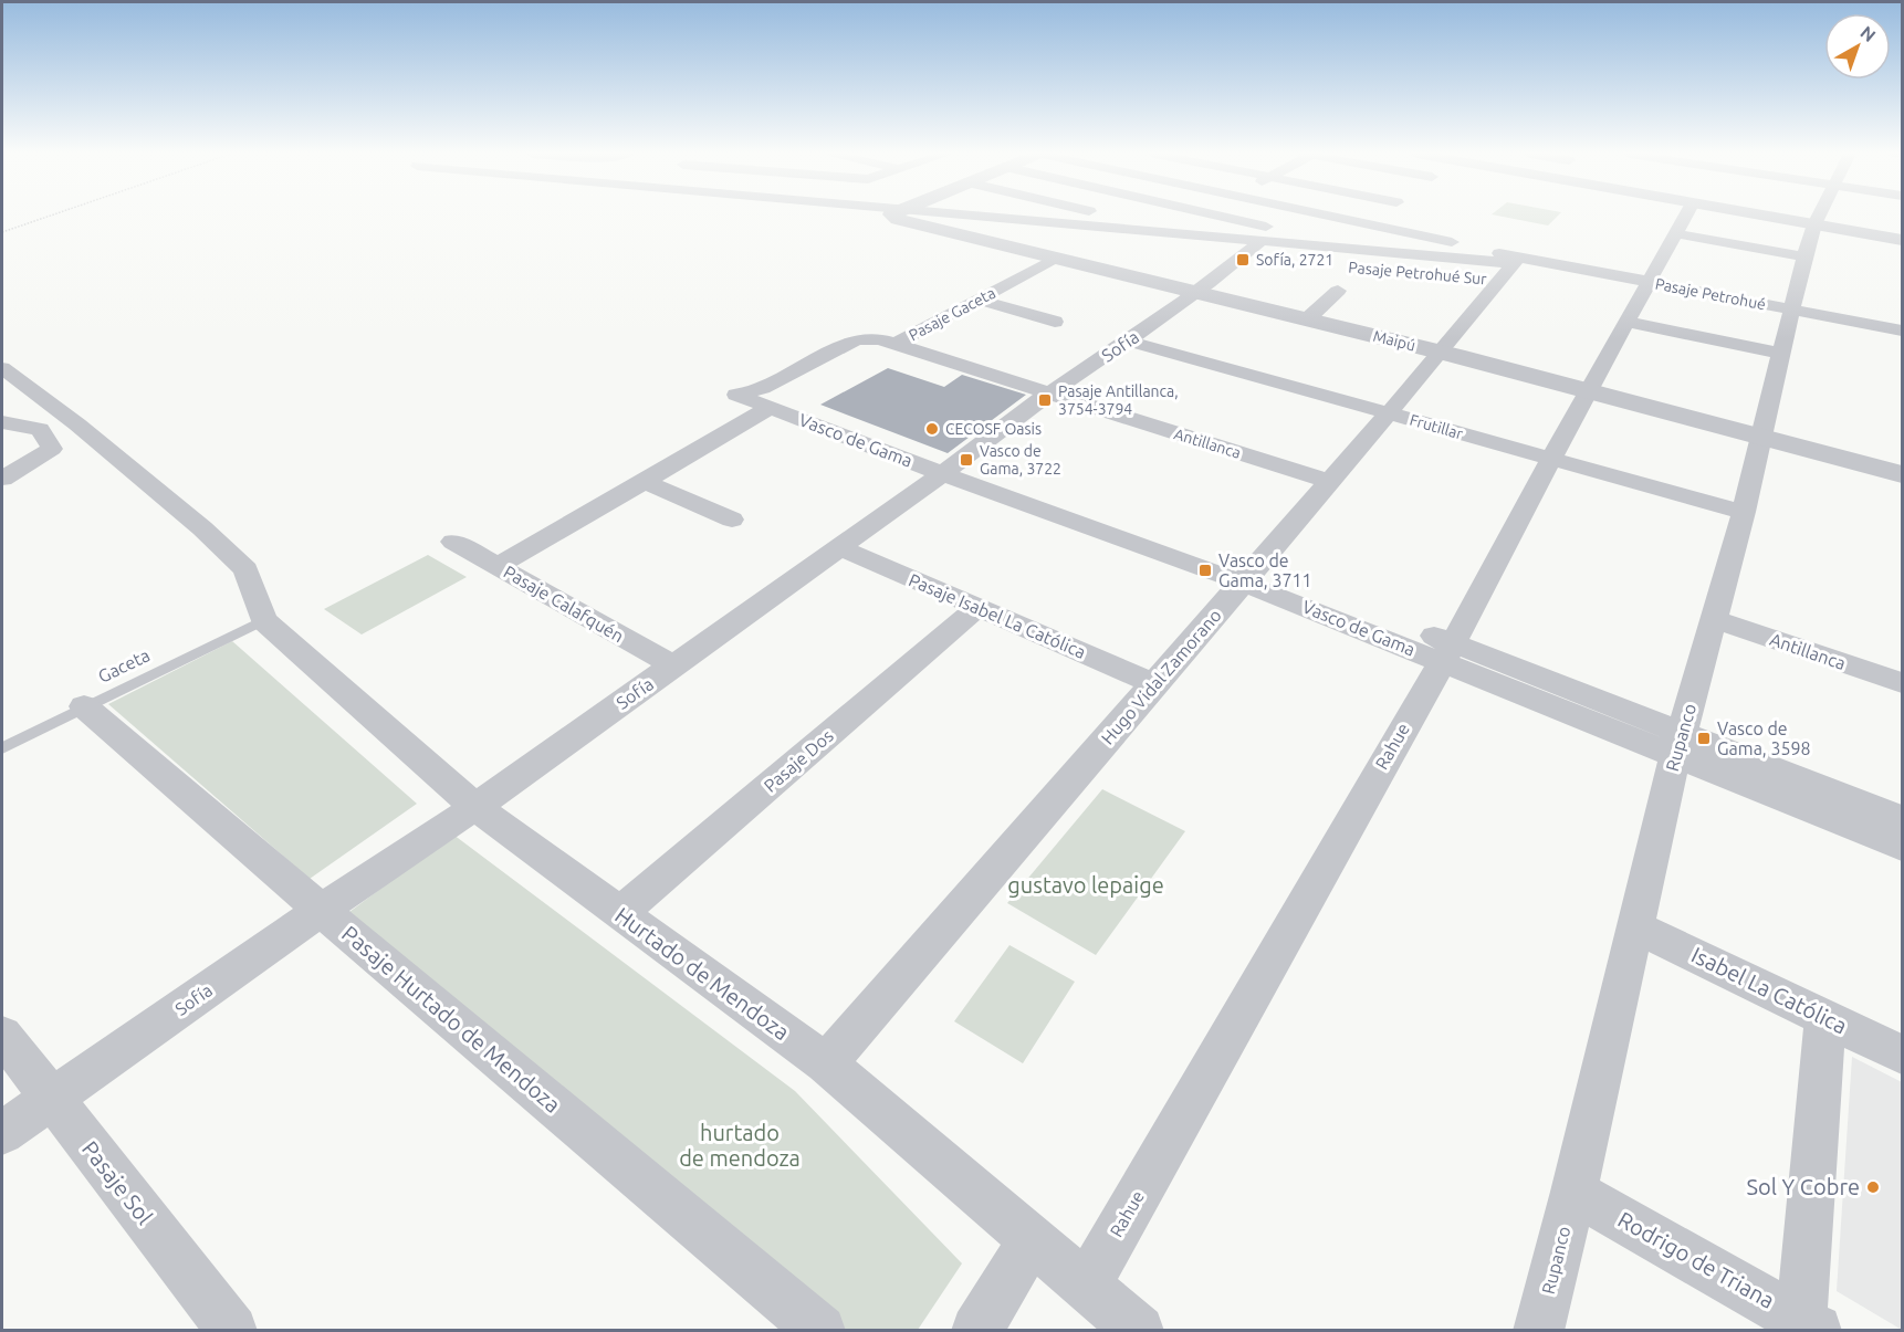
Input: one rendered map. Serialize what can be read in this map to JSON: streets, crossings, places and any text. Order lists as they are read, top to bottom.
{
  "streets": {
    "street": [
      "Pasaje Petrohué",
      "Pasaje Gaceta",
      "Maipú",
      "Sofía",
      "Frutillar",
      "Vasco de Gama",
      "Antillanca",
      "Pasaje Calafquén",
      "Pasaje Isabel La Católica",
      "Hugo Vidal Zamorano",
      "Rupanco",
      "Rahue",
      "Pasaje Dos",
      "Hurtado de Mendoza",
      "Isabel La Católica",
      "Pasaje Hurtado de Mendoza",
      "Pasaje Sol",
      "Rodrigo de Triana"
    ],
    "lane": ["Gaceta"]
  },
  "crossings": [
    ["Pasaje Petrohué", "Hugo Vidal Zamorano"],
    ["Pasaje Petrohué", "Rupanco"],
    ["Pasaje Petrohué", "Rahue"],
    ["Pasaje Gaceta", "Maipú"],
    ["Pasaje Gaceta", "Vasco de Gama"],
    ["Pasaje Gaceta", "Antillanca"],
    ["Pasaje Gaceta", "Pasaje Calafquén"],
    ["Maipú", "Sofía"],
    ["Maipú", "Hugo Vidal Zamorano"],
    ["Maipú", "Rupanco"],
    ["Maipú", "Rahue"],
    ["Sofía", "Frutillar"],
    ["Sofía", "Vasco de Gama"],
    ["Sofía", "Antillanca"],
    ["Sofía", "Pasaje Calafquén"],
    ["Sofía", "Pasaje Isabel La Católica"],
    ["Sofía", "Hurtado de Mendoza"],
    ["Sofía", "Pasaje Hurtado de Mendoza"],
    ["Sofía", "Pasaje Sol"],
    ["Frutillar", "Hugo Vidal Zamorano"],
    ["Frutillar", "Rupanco"],
    ["Frutillar", "Rahue"],
    ["Vasco de Gama", "Hugo Vidal Zamorano"],
    ["Vasco de Gama", "Rupanco"],
    ["Vasco de Gama", "Rahue"],
    ["Antillanca", "Hugo Vidal Zamorano"],
    ["Antillanca", "Rupanco"],
    ["Pasaje Isabel La Católica", "Hugo Vidal Zamorano"],
    ["Pasaje Isabel La Católica", "Pasaje Dos"],
    ["Gaceta", "Hurtado de Mendoza"],
    ["Gaceta", "Pasaje Hurtado de Mendoza"],
    ["Hugo Vidal Zamorano", "Hurtado de Mendoza"],
    ["Rupanco", "Isabel La Católica"],
    ["Rupanco", "Rodrigo de Triana"],
    ["Rahue", "Hurtado de Mendoza"],
    ["Pasaje Dos", "Hurtado de Mendoza"]
  ],
  "parks": ["gustavo lepaige", "hurtado de mendoza"],
  "places": {
    "transit": [
      "Sofía, 2721",
      "Pasaje Antillanca, 3754-3794",
      "Vasco de Gama, 3722",
      "Vasco de Gama, 3711",
      "Vasco de Gama, 3598"
    ],
    "other": ["CECOSF Oasis", "Sol Y Cobre"]
  },
  "north": "top right"
}
